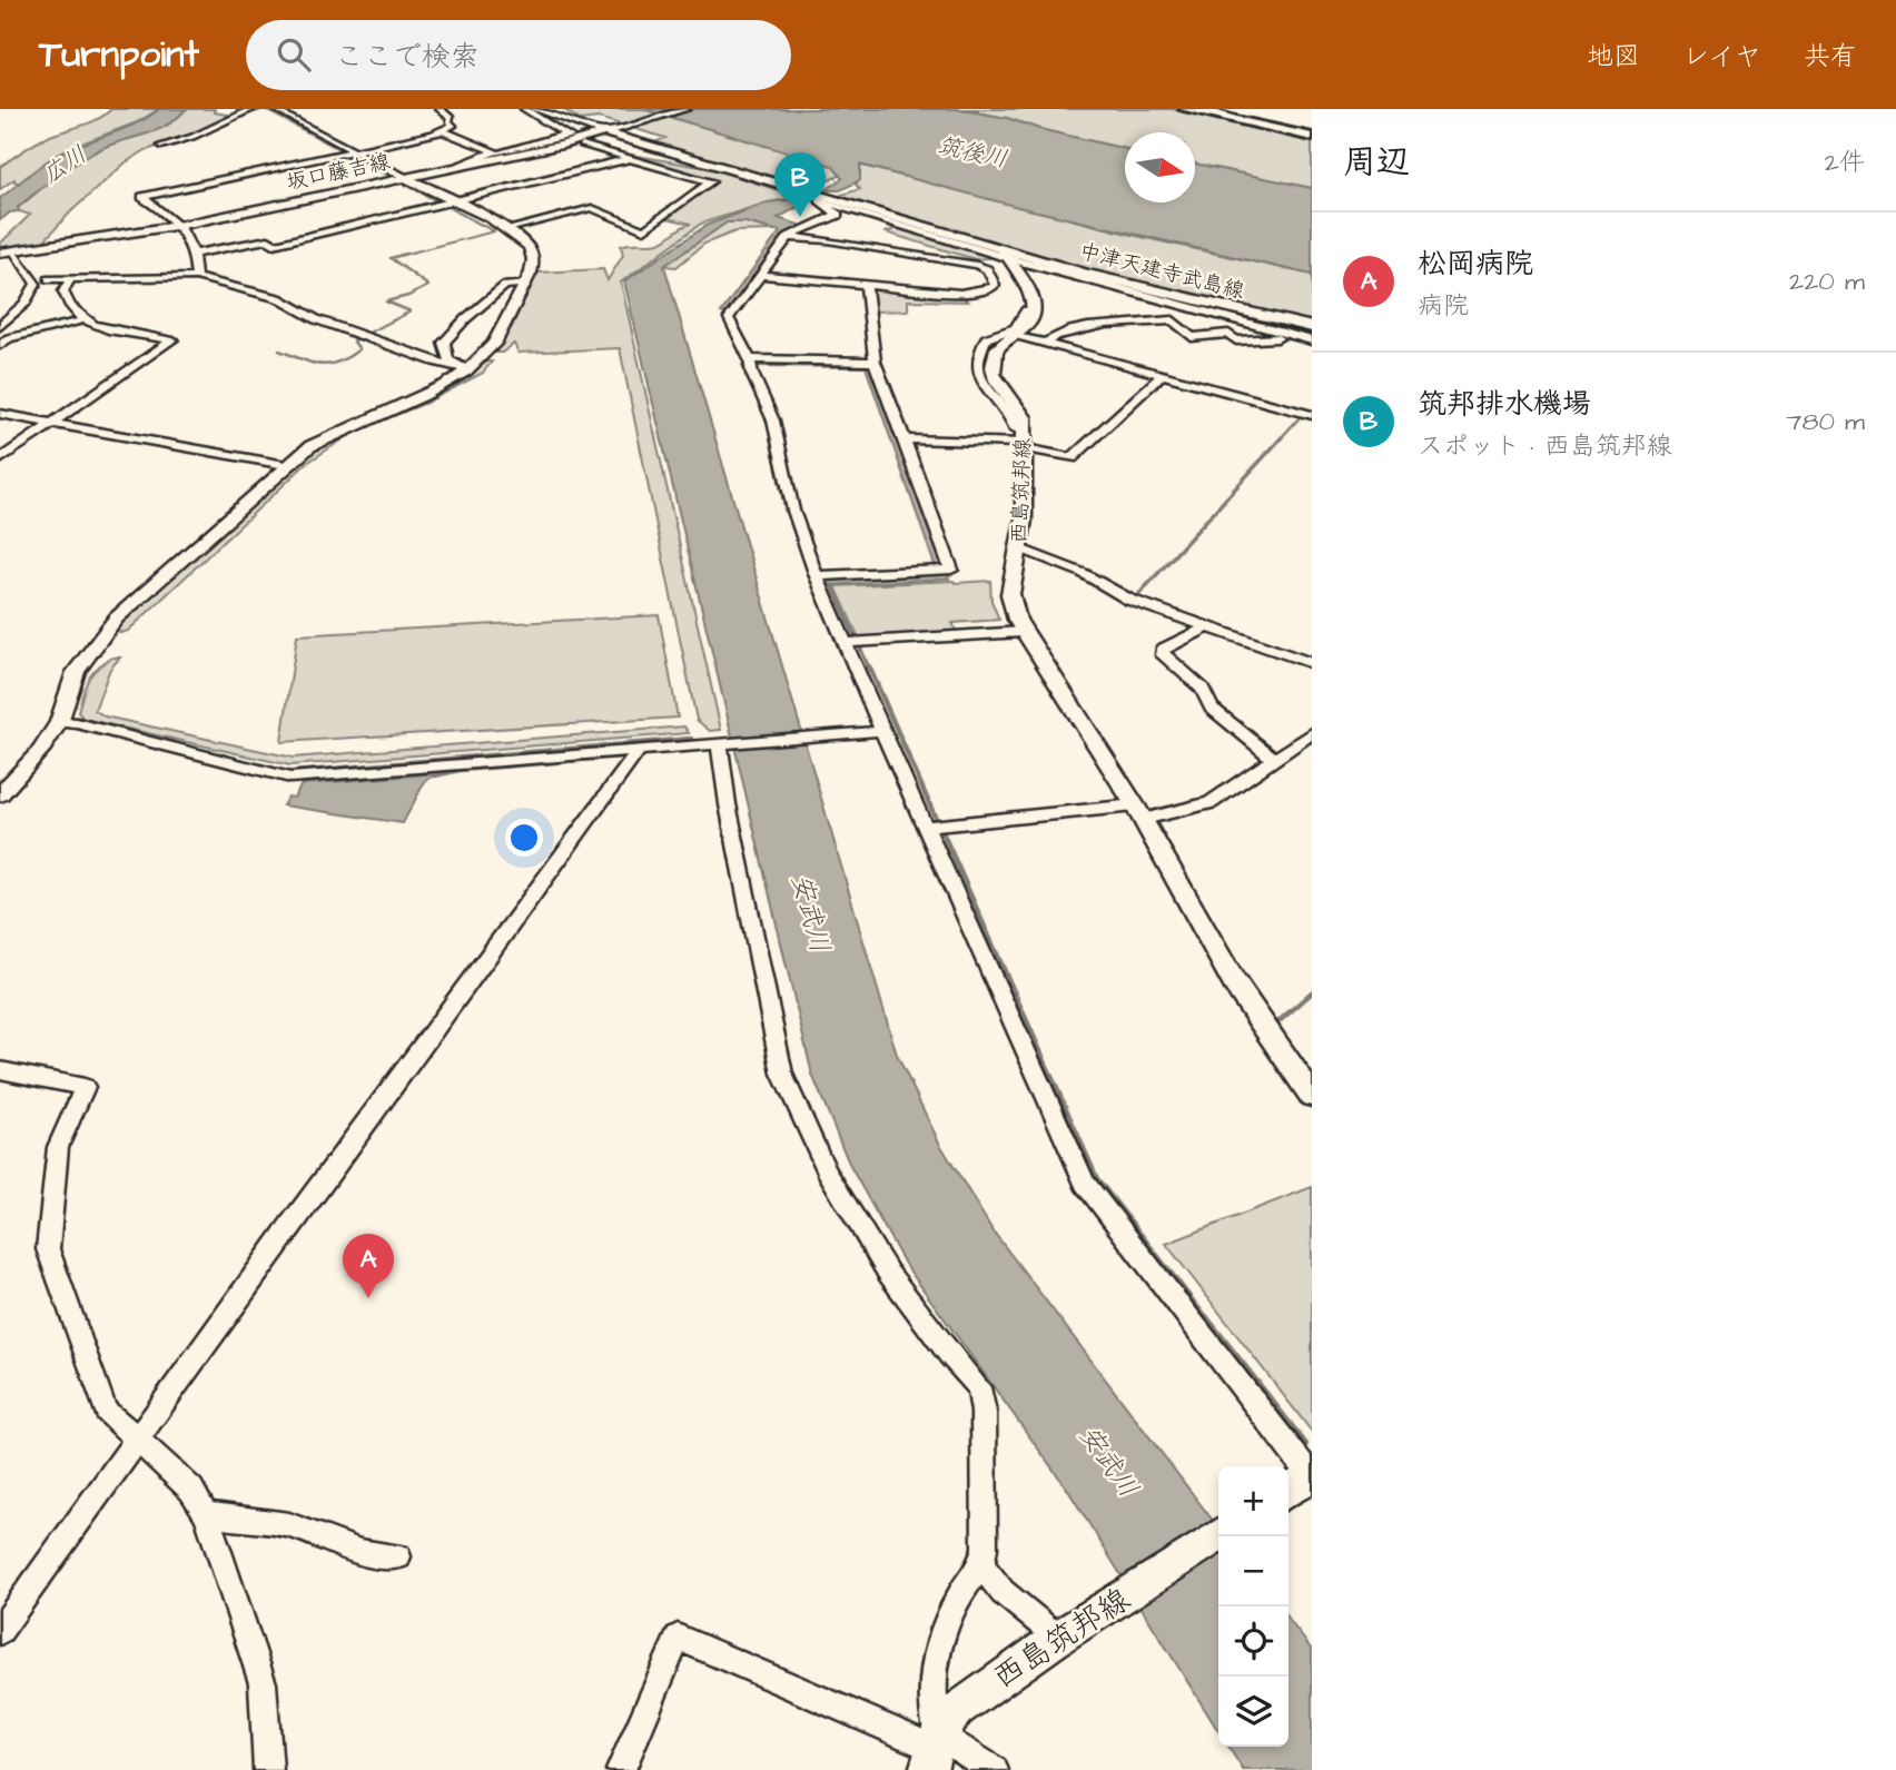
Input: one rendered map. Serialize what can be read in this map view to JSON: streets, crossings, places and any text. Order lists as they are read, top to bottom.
{
  "streets": {
    "main road": ["坂口藤吉線", "中津天建寺武島線", "西島筑邦線"]
  },
  "water": ["筑後川", "広川", "安武川"],
  "north": "right",
  "page": {
    "header": "Turnpoint",
    "search": "ここで検索",
    "nav": ["地図", "レイヤ", "共有"],
    "heading": ["周辺", "2件"],
    "pins": ["B", "A"],
    "list": [
      {
        "mark": "A",
        "name": "松岡病院",
        "note": "病院",
        "value": "220 m"
      },
      {
        "mark": "B",
        "name": "筑邦排水機場",
        "note": "スポット · 西島筑邦線",
        "value": "780 m"
      }
    ],
    "map_buttons": ["+", "−"]
  }
}
